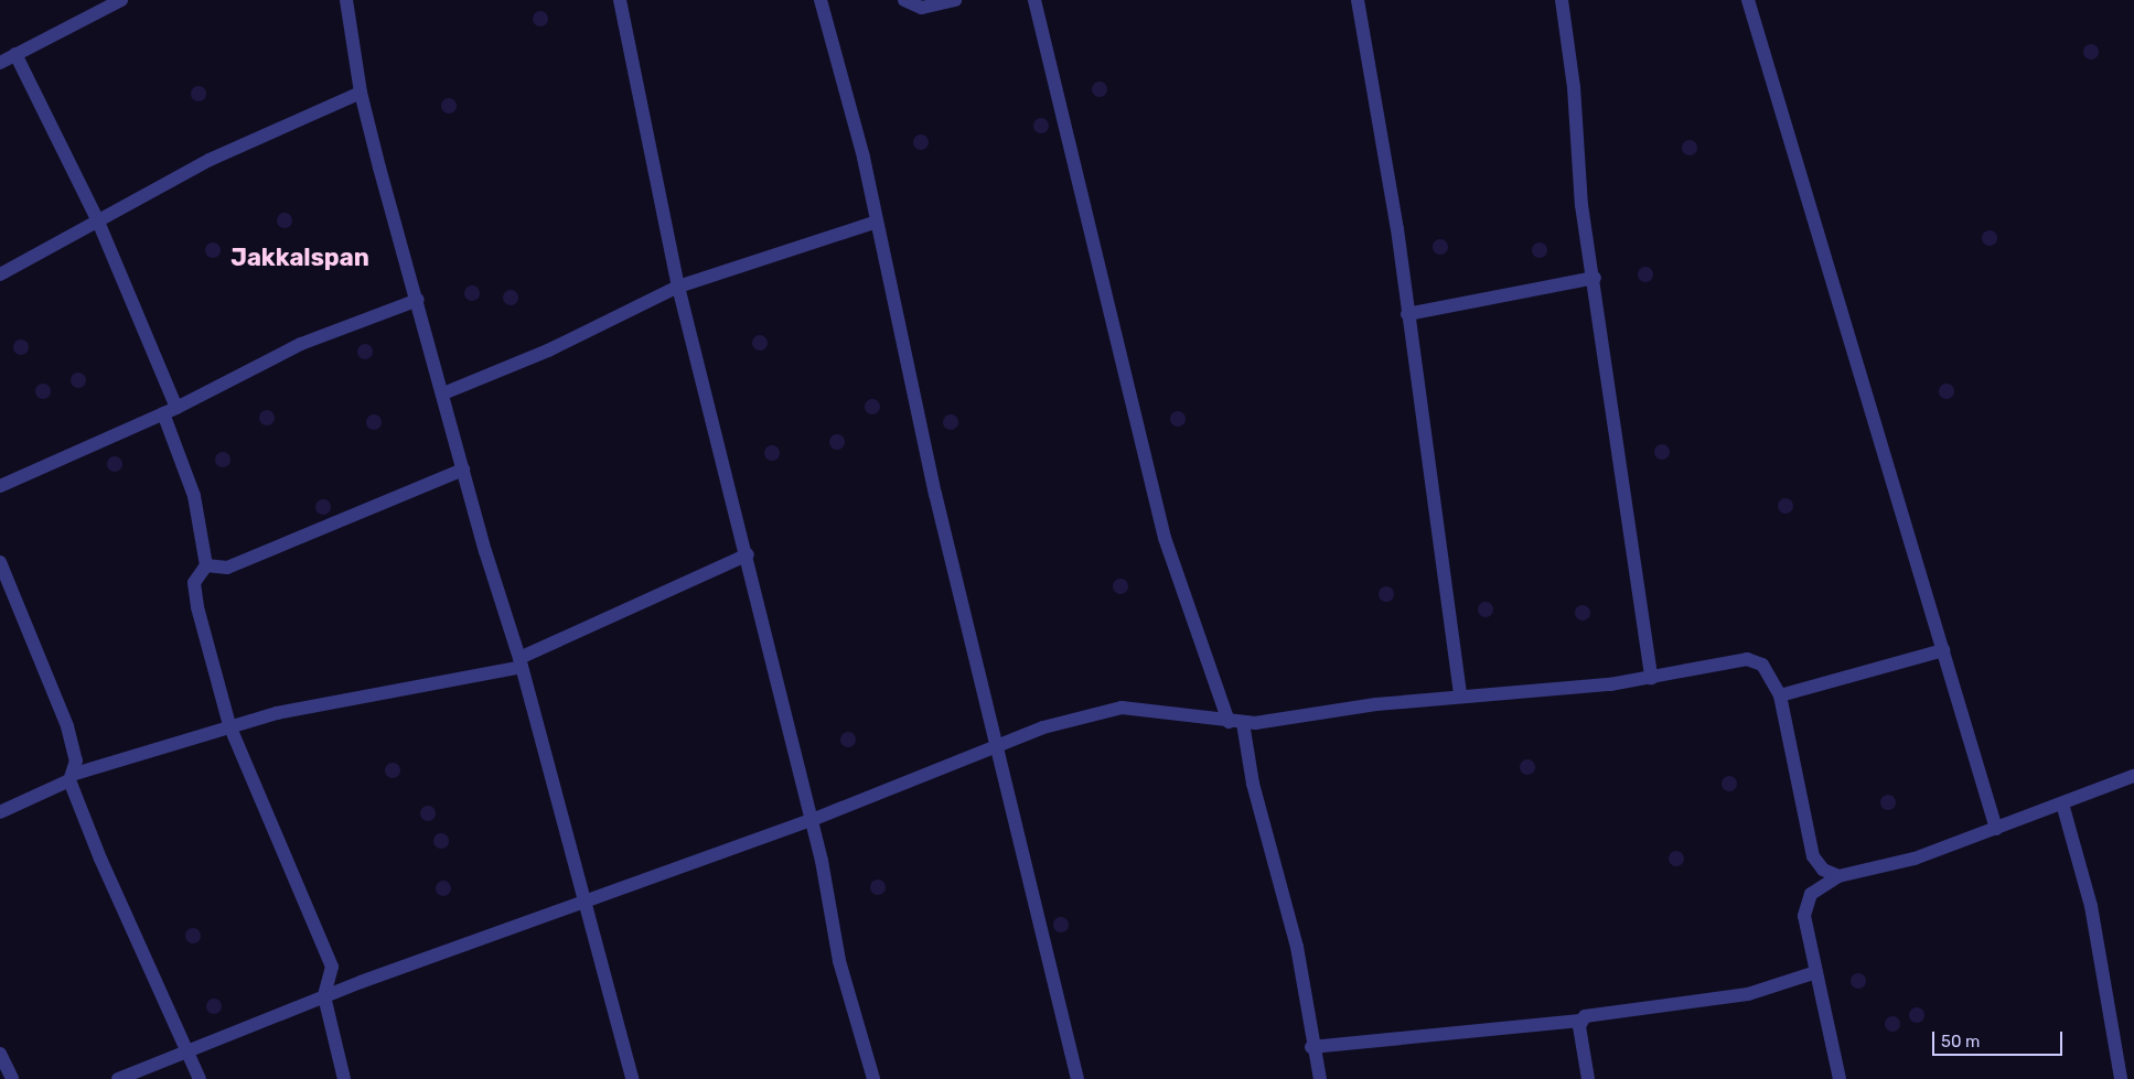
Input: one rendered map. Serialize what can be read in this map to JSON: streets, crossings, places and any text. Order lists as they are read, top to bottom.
{
  "districts": ["Jakkalspan"],
  "scale_bar": "50 m"
}
